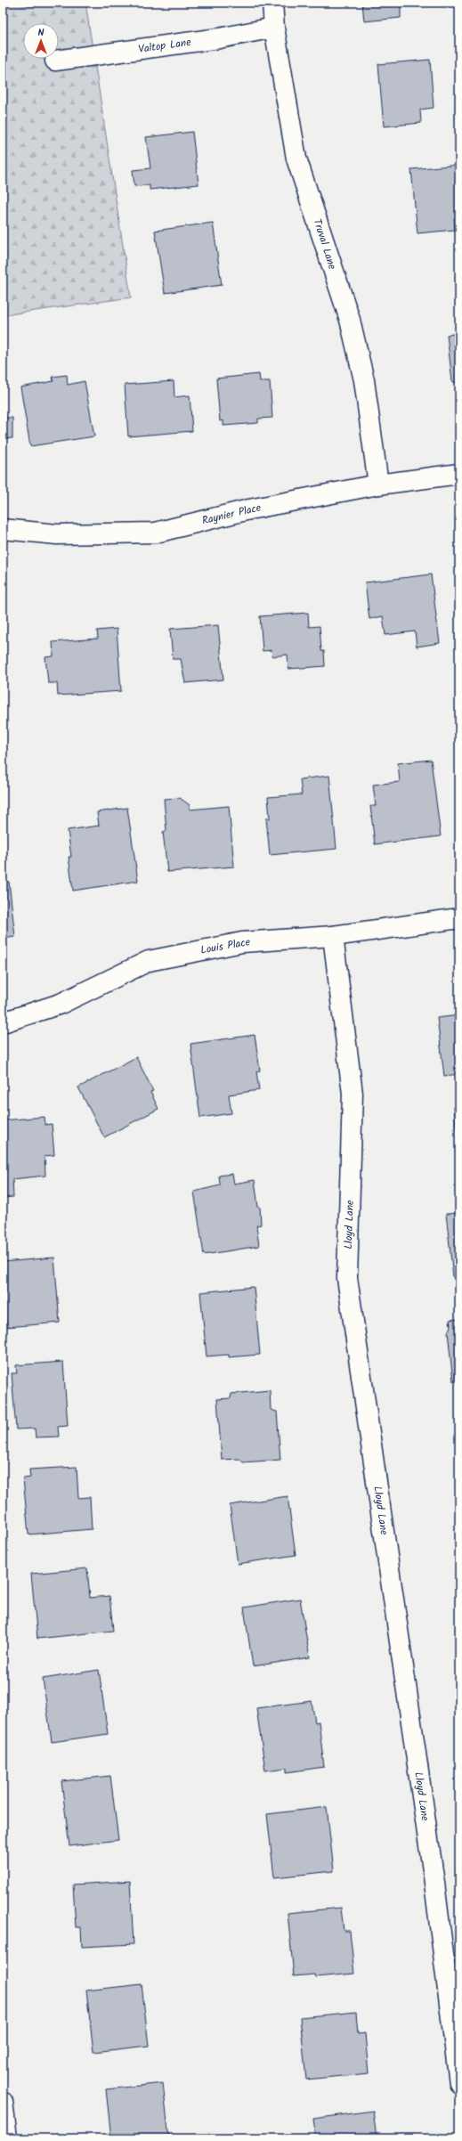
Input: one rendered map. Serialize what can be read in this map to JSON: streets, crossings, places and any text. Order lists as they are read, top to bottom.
{
  "streets": {
    "street": [
      "Valtop Lane",
      "Truval Lane",
      "Raynier Place",
      "Louis Place",
      "Lloyd Lane"
    ]
  },
  "crossings": [
    ["Valtop Lane", "Truval Lane"],
    ["Truval Lane", "Raynier Place"],
    ["Louis Place", "Lloyd Lane"]
  ],
  "north": "top"
}
